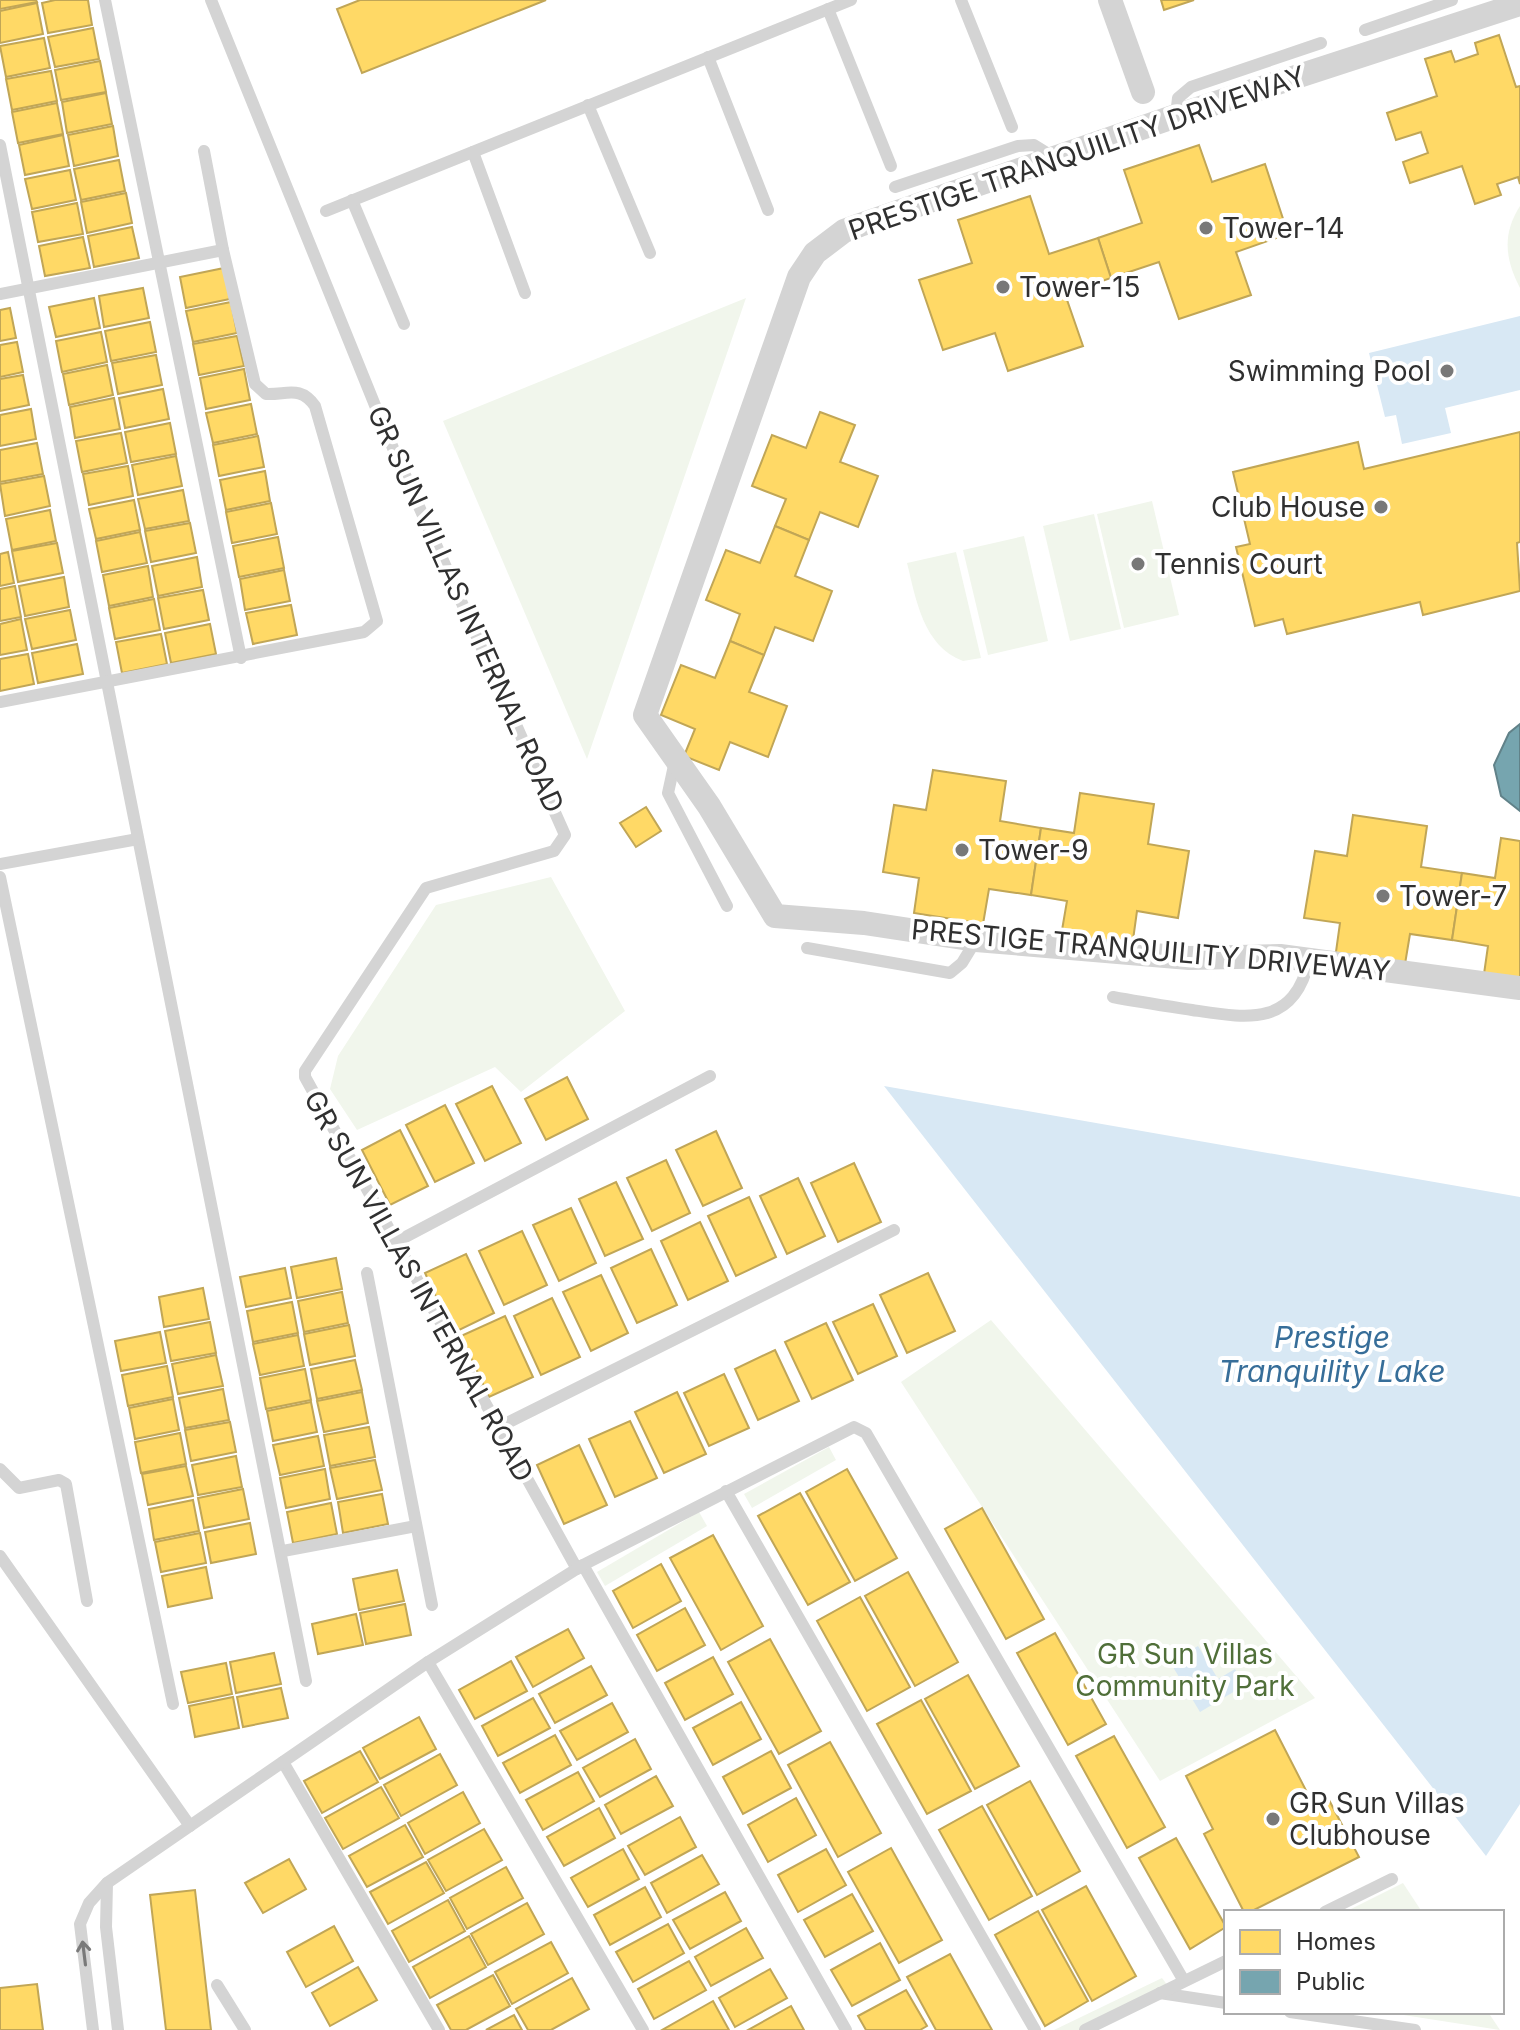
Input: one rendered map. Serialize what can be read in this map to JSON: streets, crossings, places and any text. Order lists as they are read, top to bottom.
{
  "streets": {
    "street": ["PRESTIGE TRANQUILITY DRIVEWAY"],
    "lane": ["GR SUN VILLAS INTERNAL ROAD"]
  },
  "water": ["Prestige Tranquility Lake"],
  "parks": ["GR Sun Villas Community Park"],
  "places": [
    "Tower-14",
    "Tower-15",
    "Swimming Pool",
    "Club House",
    "Tennis Court",
    "Tower-9",
    "Tower-7",
    "GR Sun Villas Clubhouse"
  ],
  "legend": ["Homes", "Public"]
}
